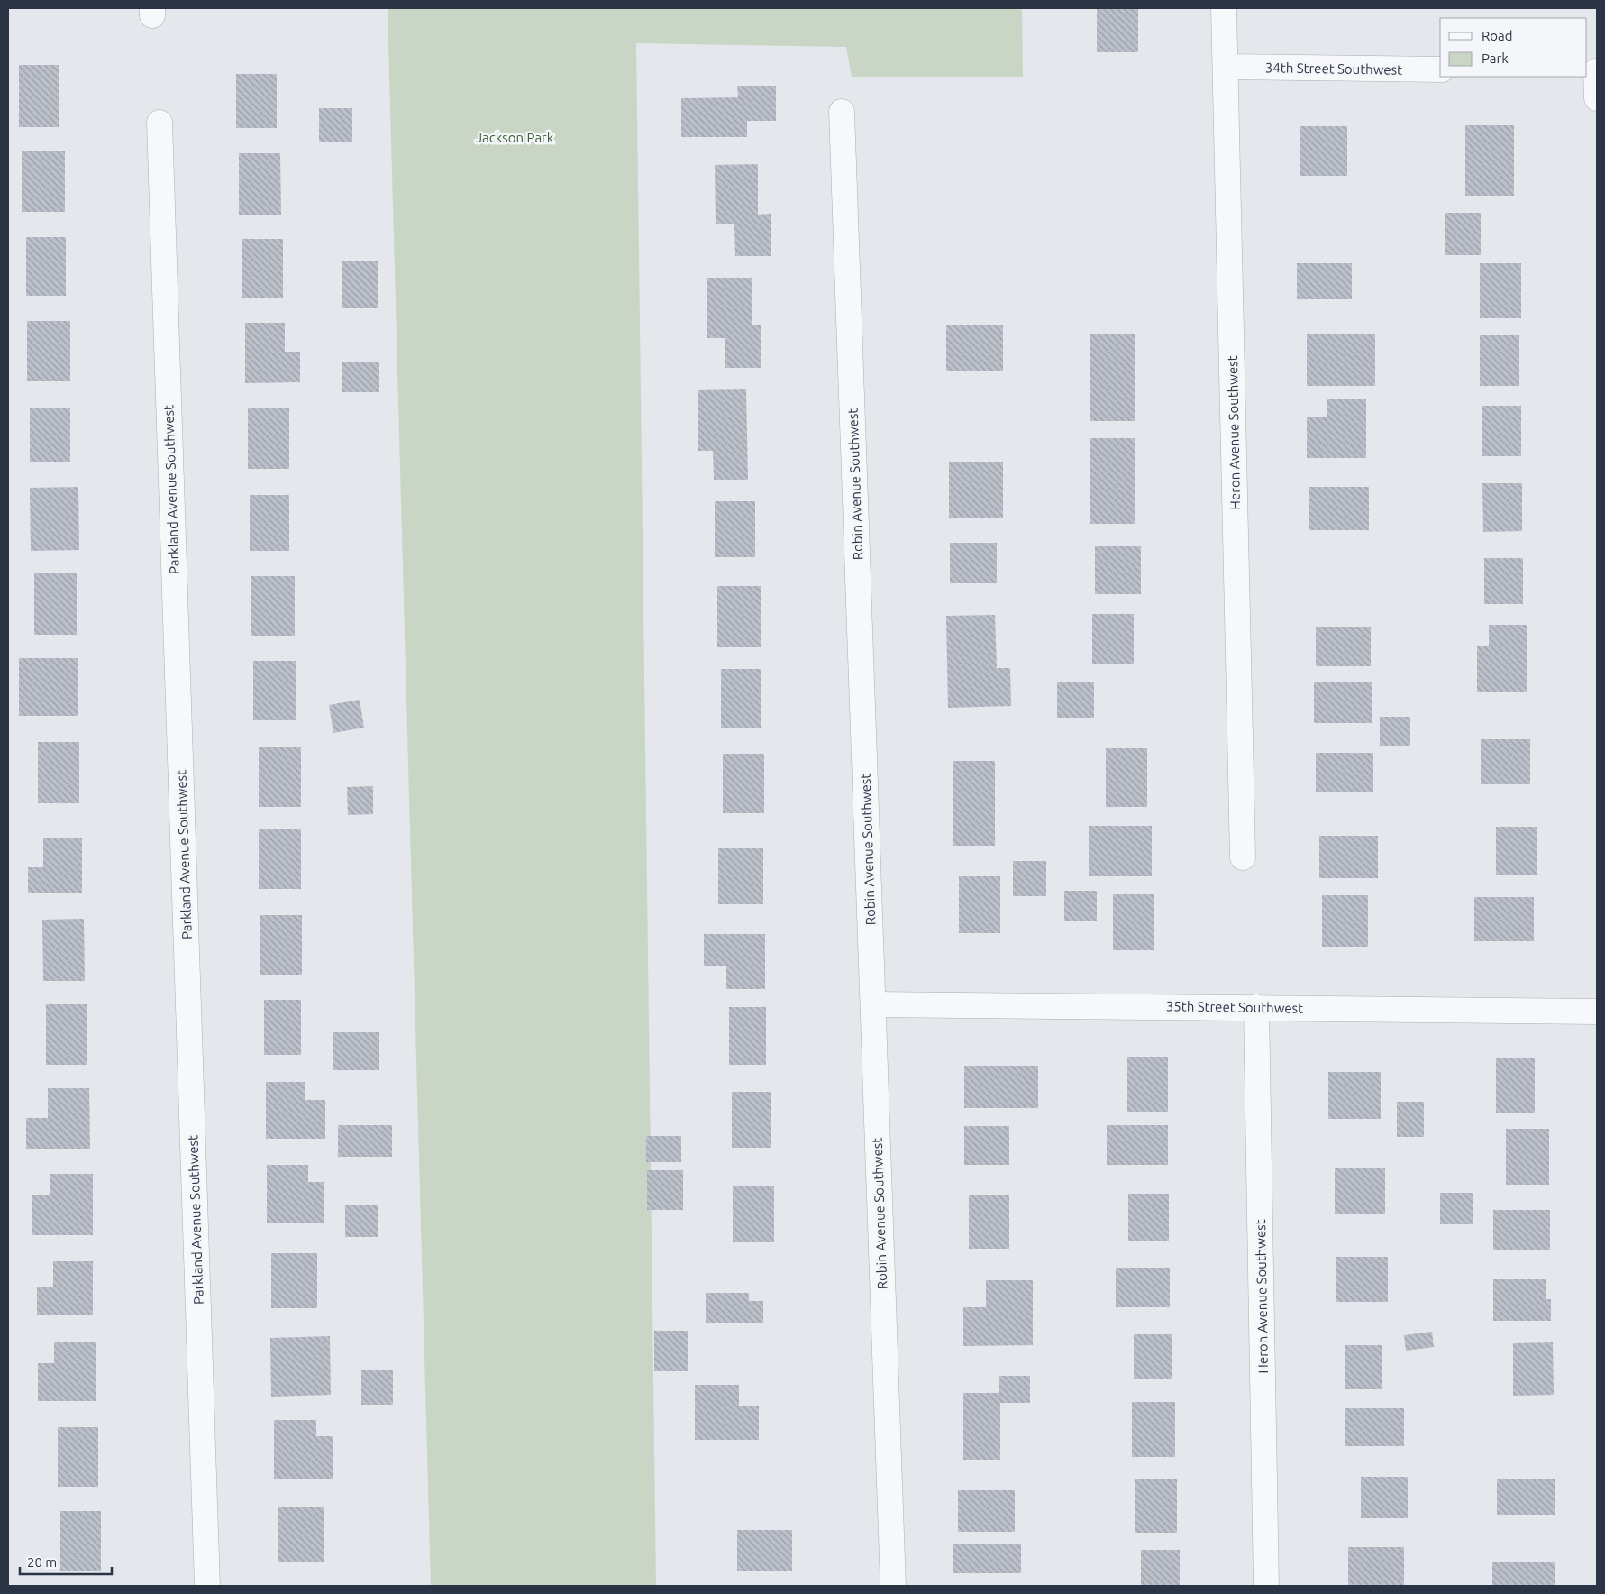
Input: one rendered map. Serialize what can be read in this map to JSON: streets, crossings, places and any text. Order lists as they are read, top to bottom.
{
  "streets": {
    "street": [
      "34th Street Southwest",
      "Heron Avenue Southwest",
      "Robin Avenue Southwest",
      "Parkland Avenue Southwest",
      "35th Street Southwest"
    ]
  },
  "crossings": [
    ["34th Street Southwest", "Heron Avenue Southwest"],
    ["Heron Avenue Southwest", "35th Street Southwest"],
    ["Robin Avenue Southwest", "35th Street Southwest"]
  ],
  "parks": ["Jackson Park"],
  "legend": ["Road", "Park"],
  "scale_bar": "20 m"
}
